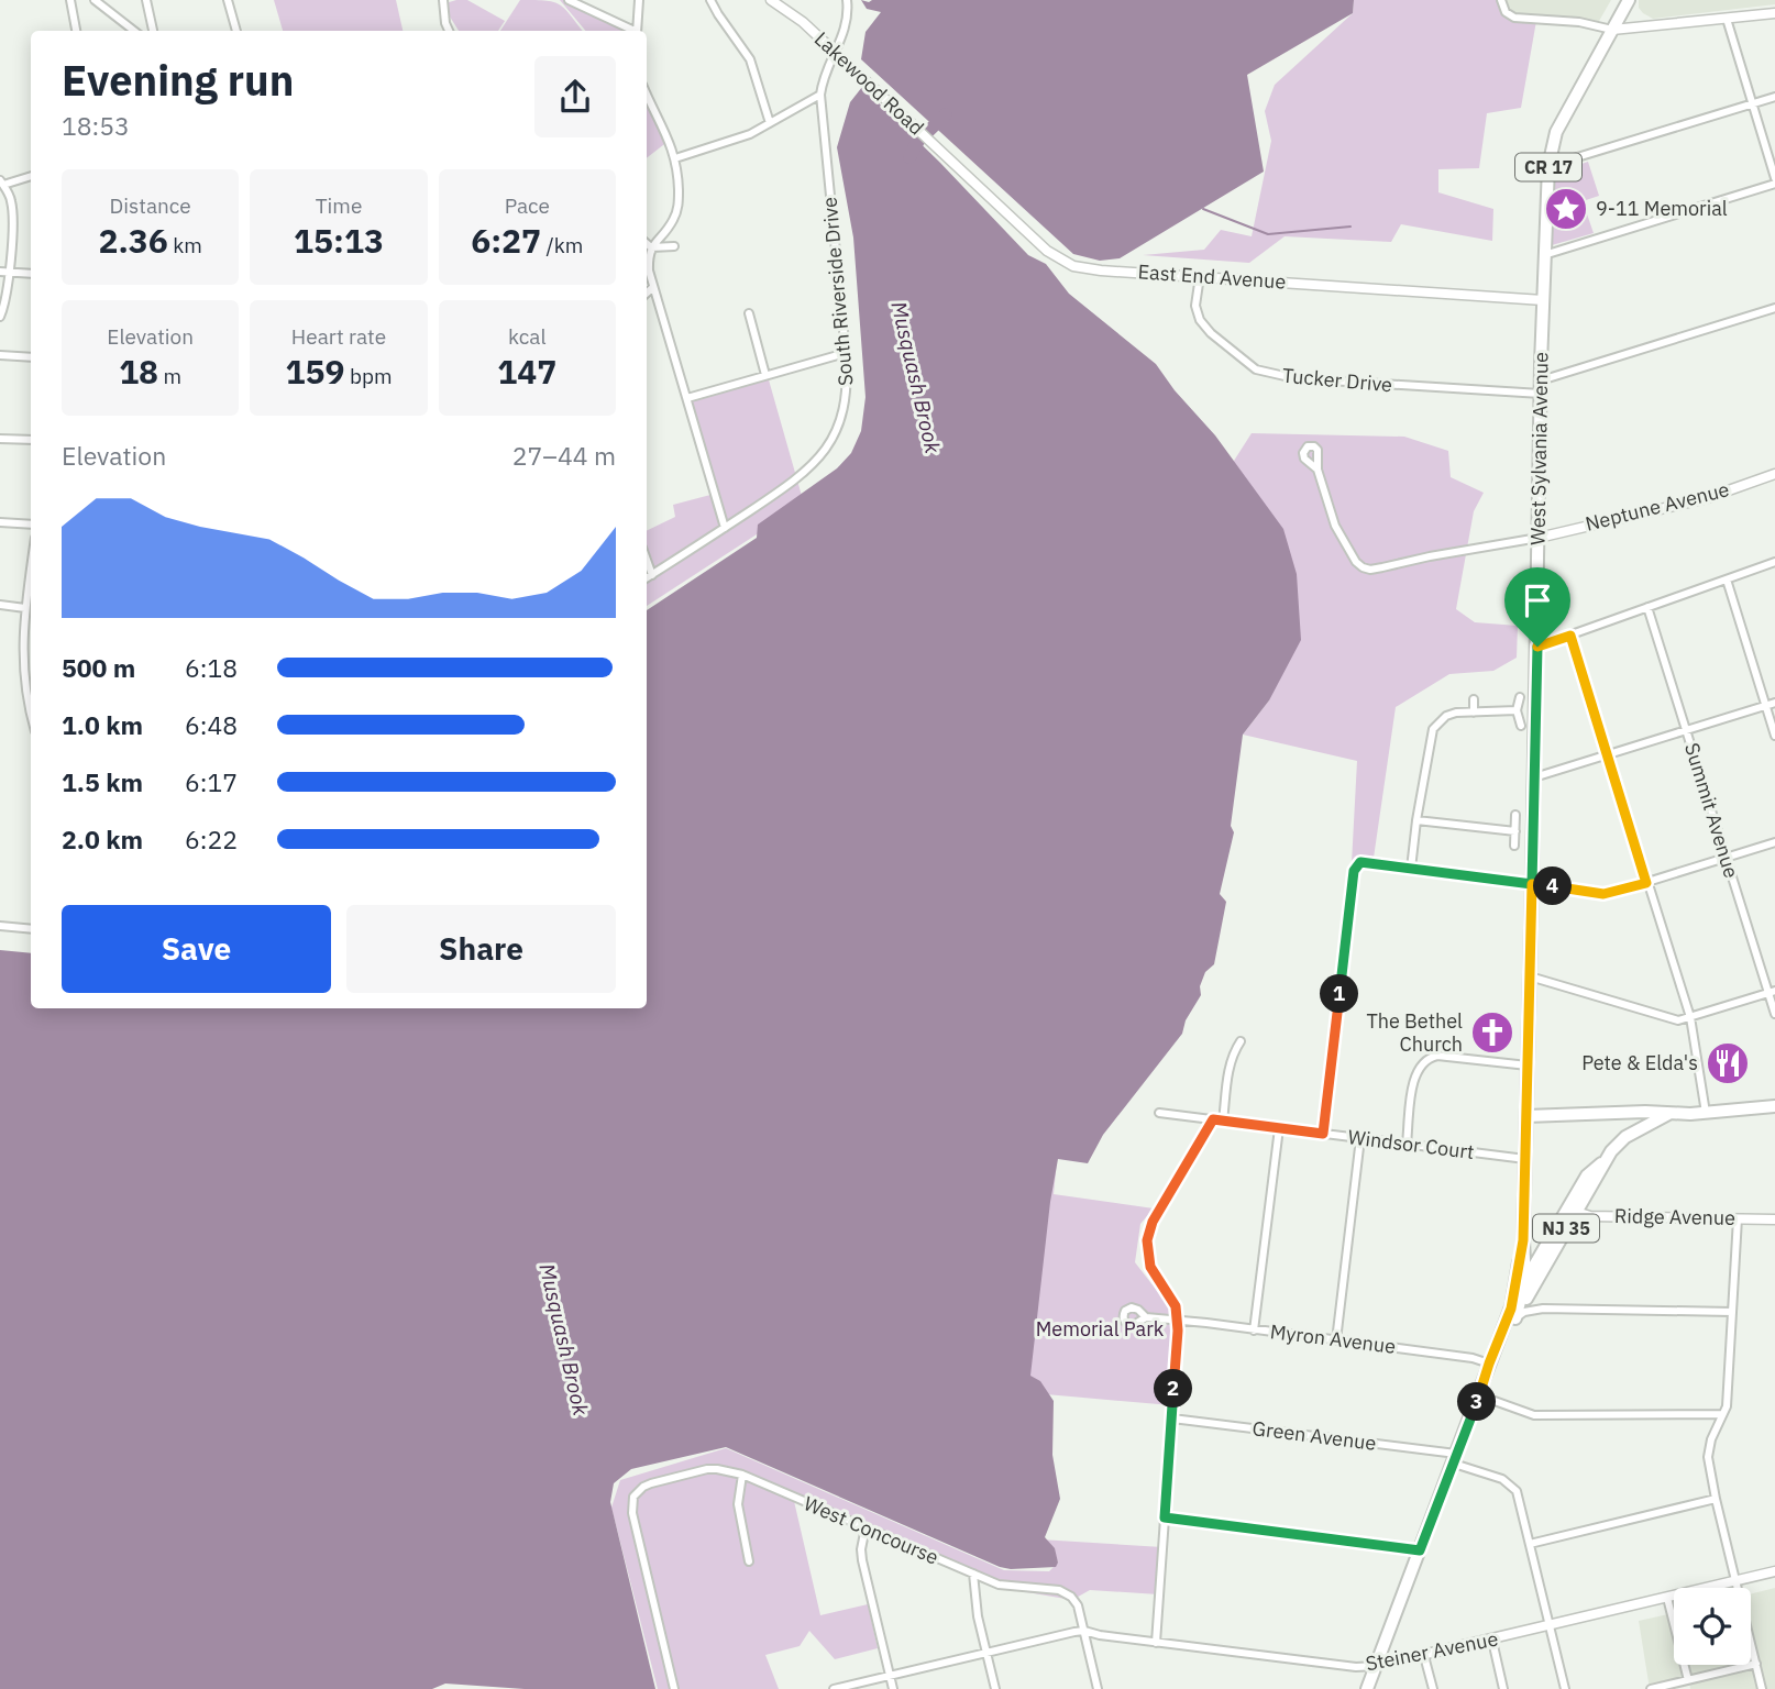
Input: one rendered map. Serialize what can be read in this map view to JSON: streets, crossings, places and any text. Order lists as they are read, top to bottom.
{
  "streets": {
    "main road": ["CR 17", "West Sylvania Avenue", "NJ 35"],
    "street": [
      "Lakewood Road",
      "East End Avenue",
      "South Riverside Drive",
      "Tucker Drive",
      "Neptune Avenue",
      "Summit Avenue",
      "Windsor Court",
      "Ridge Avenue",
      "Myron Avenue",
      "Green Avenue",
      "West Concourse",
      "Steiner Avenue"
    ]
  },
  "crossings": [
    ["Lakewood Road", "East End Avenue"],
    ["Lakewood Road", "South Riverside Drive"],
    ["East End Avenue", "Tucker Drive"],
    ["East End Avenue", "West Sylvania Avenue"],
    ["Tucker Drive", "West Sylvania Avenue"],
    ["West Sylvania Avenue", "Neptune Avenue"],
    ["West Sylvania Avenue", "Windsor Court"],
    ["West Sylvania Avenue", "NJ 35"],
    ["Ridge Avenue", "NJ 35"],
    ["West Concourse", "Steiner Avenue"]
  ],
  "water": ["Musquash Brook"],
  "parks": ["Memorial Park"],
  "places": {
    "place": ["9-11 Memorial"],
    "church": ["The Bethel Church"],
    "restaurant": ["Pete & Elda's"]
  },
  "page": {
    "heading": ["Evening run", "18:53"],
    "stats": [
      ["Distance", "2.36 km"],
      ["Time", "15:13"],
      ["Pace", "6:27 /km"],
      ["Elevation", "18 m"],
      ["Heart rate", "159 bpm"],
      ["kcal", "147"]
    ],
    "chart": ["Elevation", "27–44 m"],
    "list": [
      {
        "name": "500 m",
        "note": "6:18"
      },
      {
        "name": "1.0 km",
        "note": "6:48"
      },
      {
        "name": "1.5 km",
        "note": "6:17"
      },
      {
        "name": "2.0 km",
        "note": "6:22"
      }
    ],
    "pins": [
      "4",
      "1",
      "2",
      "3"
    ],
    "buttons": ["Save", "Share"]
  }
}
